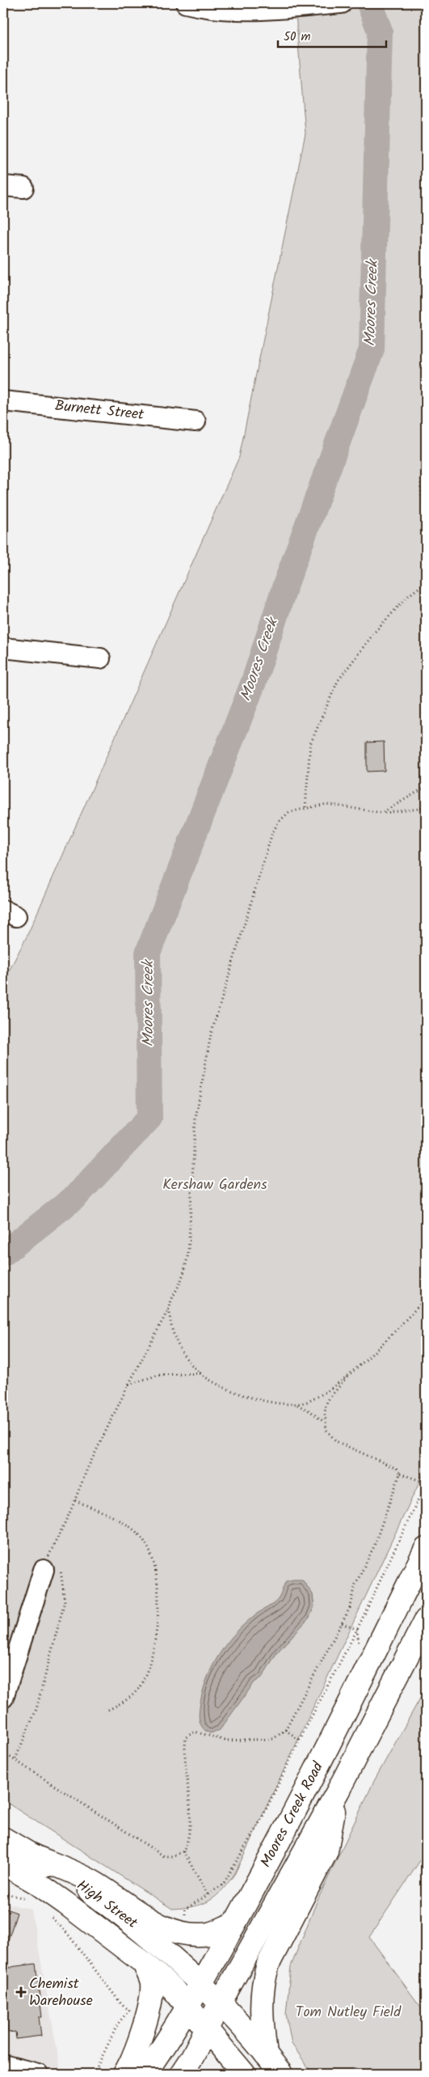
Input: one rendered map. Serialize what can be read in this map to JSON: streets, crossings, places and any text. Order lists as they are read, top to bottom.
{
  "streets": {
    "main road": ["Moores Creek Road", "High Street"],
    "street": ["Burnett Street"]
  },
  "crossings": [
    ["Moores Creek Road", "High Street"]
  ],
  "water": ["Moores Creek"],
  "parks": ["Kershaw Gardens", "Tom Nutley Field"],
  "places": {
    "health": ["Chemist Warehouse"]
  },
  "scale_bar": "50 m"
}
